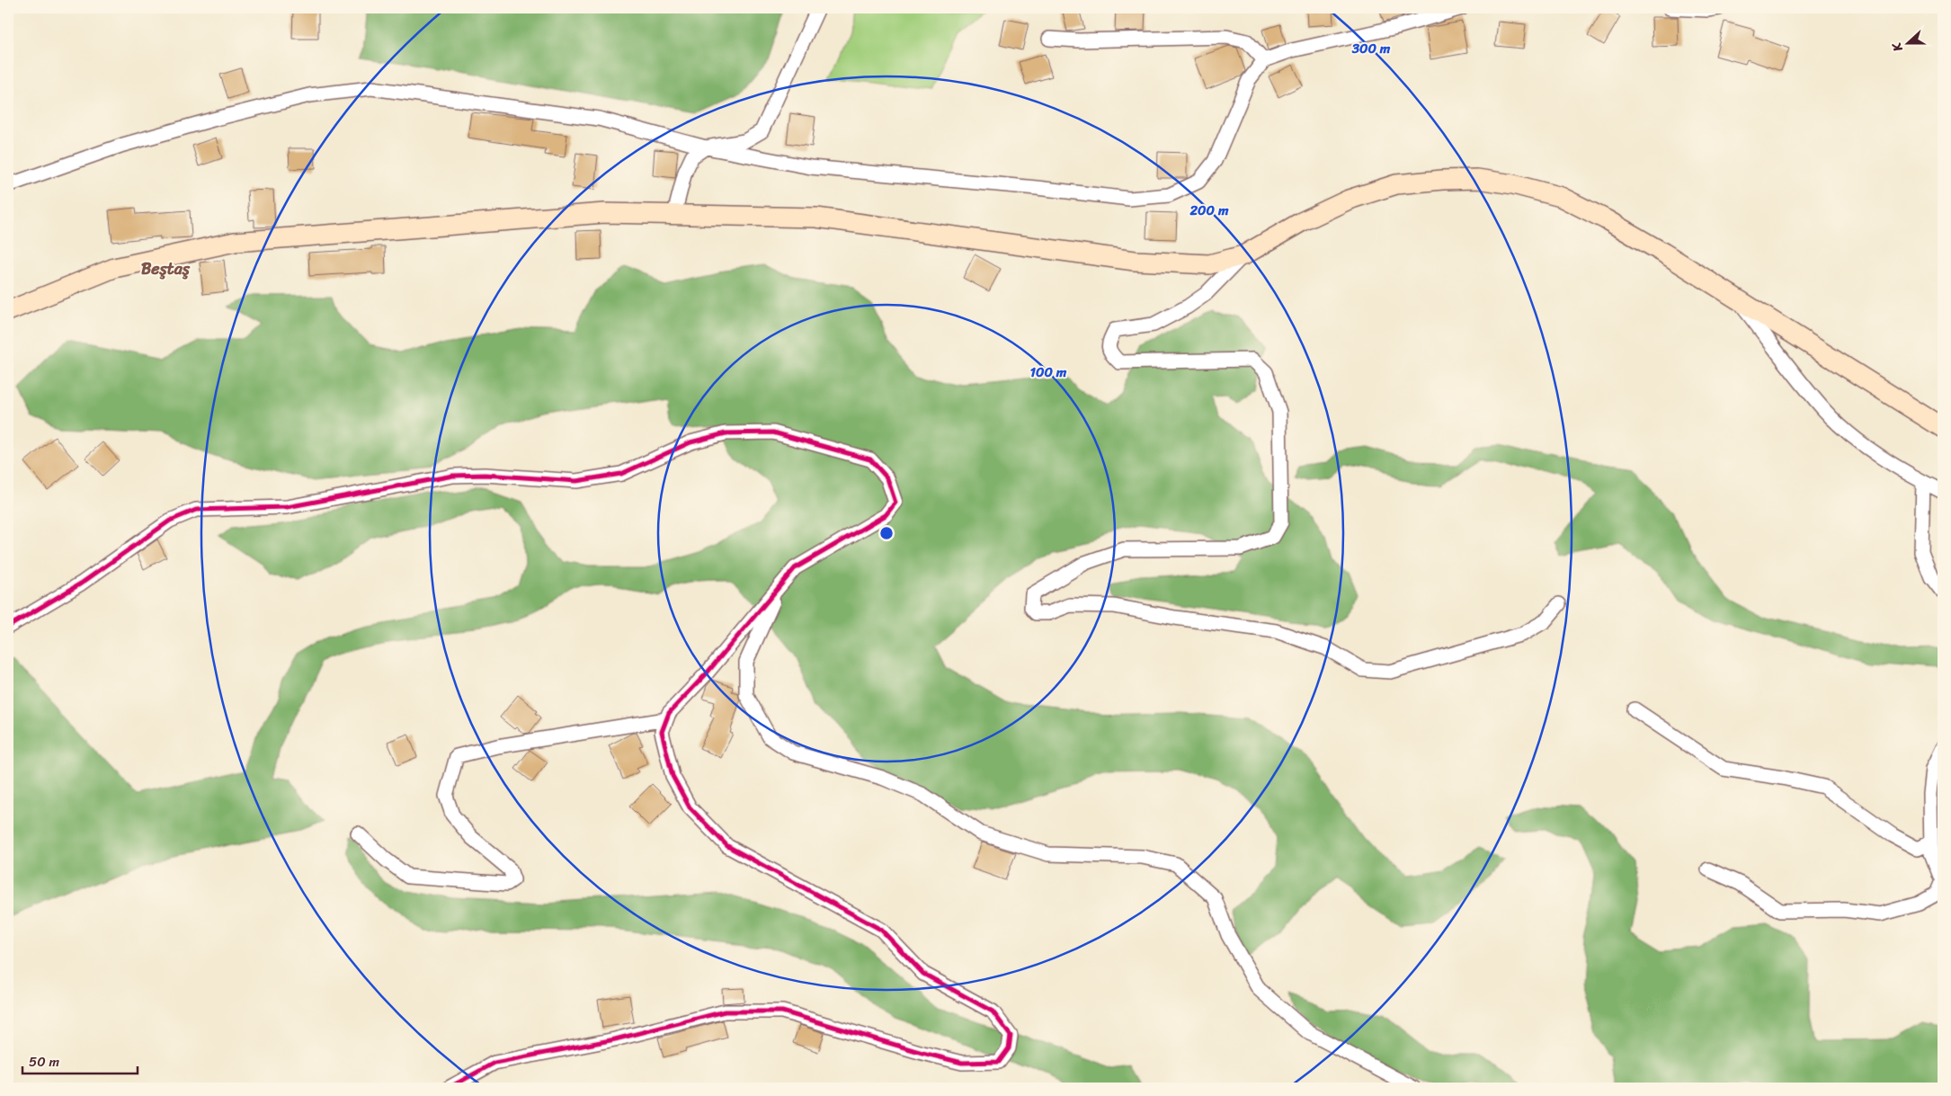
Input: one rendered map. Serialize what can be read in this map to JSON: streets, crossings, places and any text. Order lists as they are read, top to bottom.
{
  "districts": ["Beştaş"],
  "scale_bar": "50 m",
  "north": "left",
  "rings": ["300 m", "200 m", "100 m"]
}
